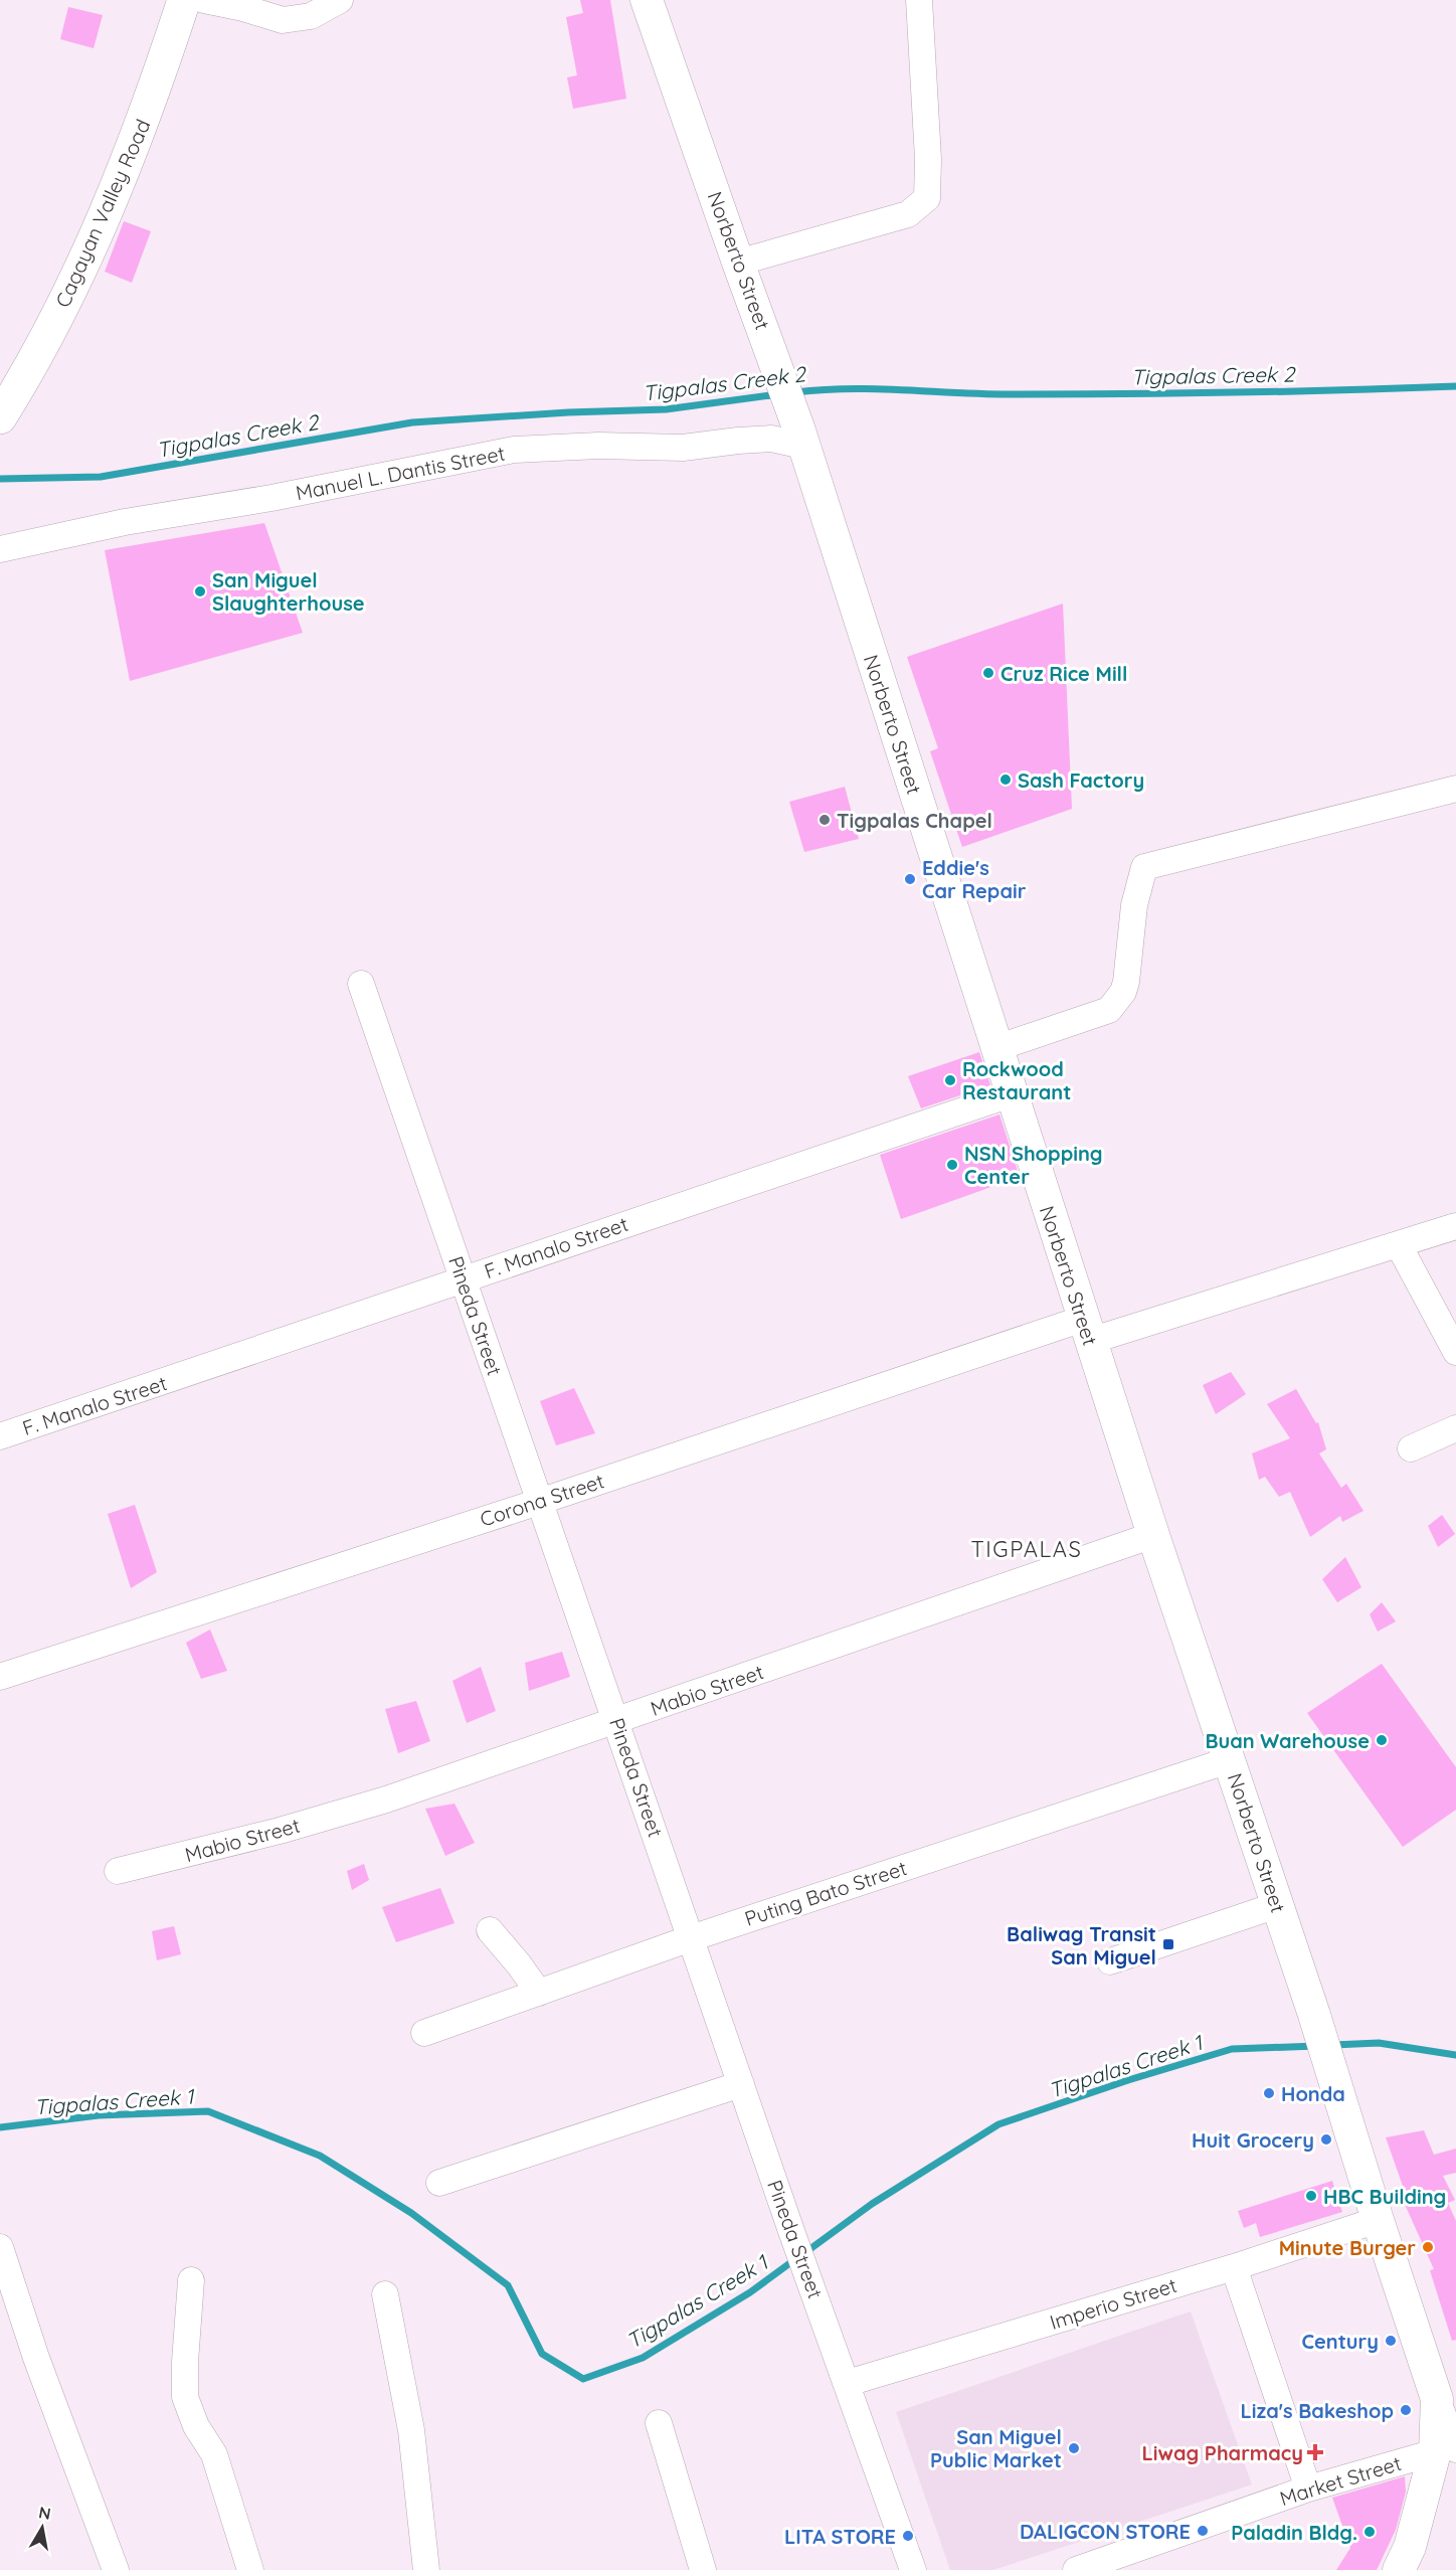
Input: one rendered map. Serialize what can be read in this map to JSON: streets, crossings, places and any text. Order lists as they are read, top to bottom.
{
  "streets": {
    "highway": ["Cagayan Valley Road"],
    "main road": ["Norberto Street"],
    "street": [
      "Manuel L. Dantis Street",
      "F. Manalo Street",
      "Pineda Street",
      "Corona Street",
      "Mabio Street",
      "Puting Bato Street",
      "Imperio Street",
      "Market Street"
    ]
  },
  "crossings": [
    ["Norberto Street", "Manuel L. Dantis Street"],
    ["Norberto Street", "F. Manalo Street"],
    ["Norberto Street", "Corona Street"],
    ["Norberto Street", "Mabio Street"],
    ["Norberto Street", "Puting Bato Street"],
    ["Norberto Street", "Imperio Street"],
    ["Norberto Street", "Market Street"],
    ["F. Manalo Street", "Pineda Street"],
    ["Pineda Street", "Corona Street"],
    ["Pineda Street", "Mabio Street"],
    ["Pineda Street", "Puting Bato Street"],
    ["Pineda Street", "Imperio Street"]
  ],
  "districts": ["TIGPALAS"],
  "water": ["Tigpalas Creek 2", "Tigpalas Creek 1"],
  "places": {
    "other": [
      "San Miguel Slaughterhouse",
      "Cruz Rice Mill",
      "Sash Factory",
      "Tigpalas Chapel",
      "Eddie's Car Repair",
      "Rockwood Restaurant",
      "NSN Shopping Center",
      "Buan Warehouse",
      "Honda",
      "Huit Grocery",
      "HBC Building",
      "Minute Burger",
      "Century",
      "Liza's Bakeshop",
      "San Miguel Public Market",
      "DALIGCON STORE",
      "Paladin Bldg.",
      "LITA STORE"
    ],
    "transit": ["Baliwag Transit San Miguel"],
    "health": ["Liwag Pharmacy"]
  },
  "north": "top"
}
